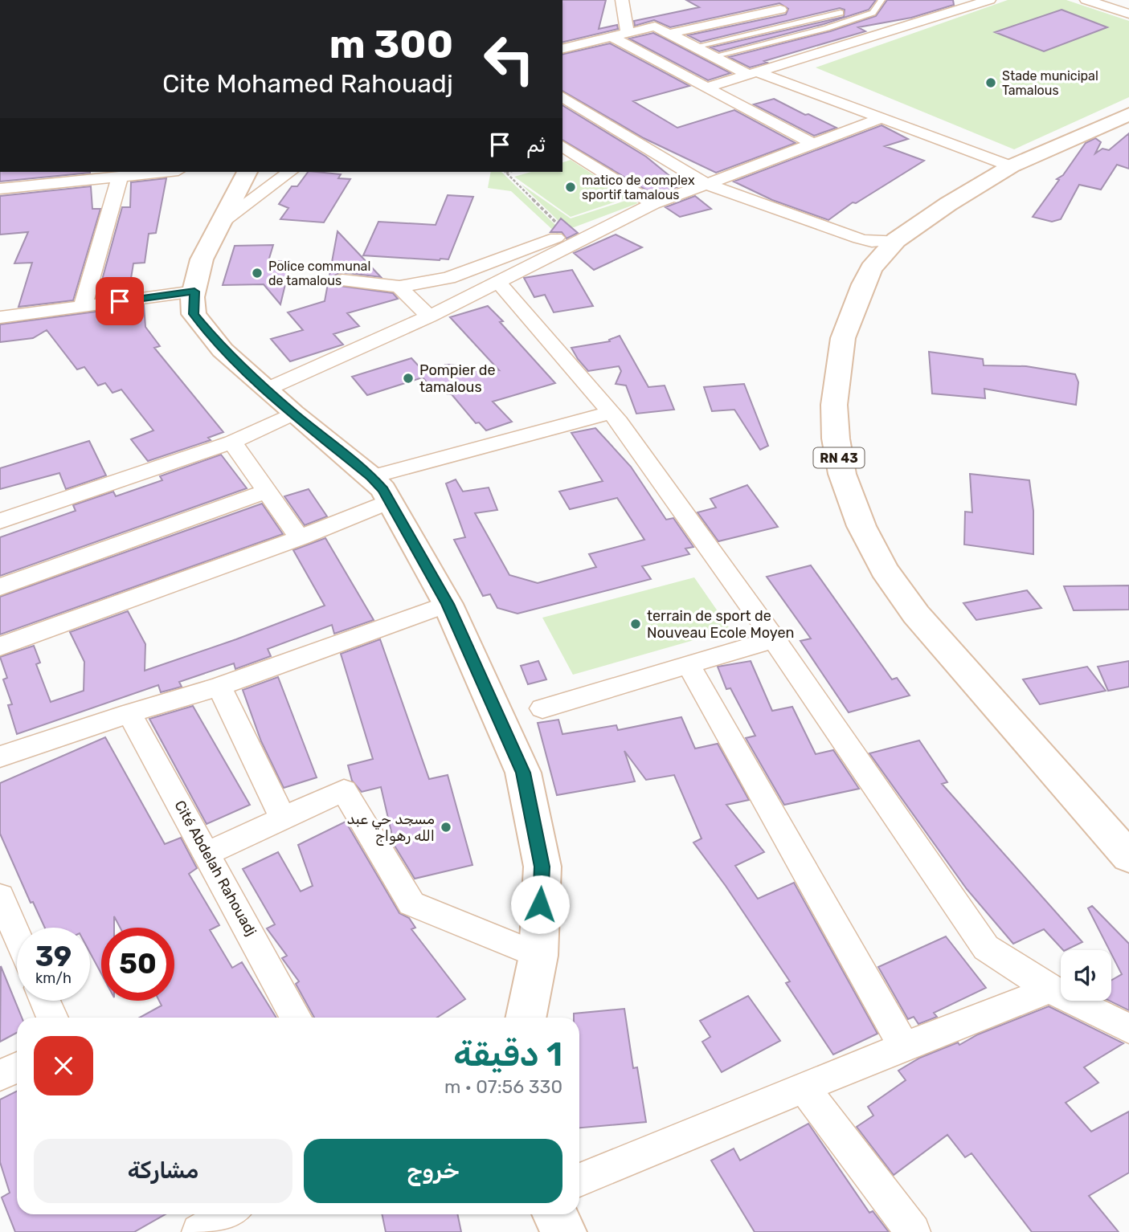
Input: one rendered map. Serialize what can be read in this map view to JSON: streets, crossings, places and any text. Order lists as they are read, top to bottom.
{
  "streets": {
    "main road": ["RN 43"],
    "street": ["Cité Abdelah Rahouadj"]
  },
  "places": [
    "Stade municipal Tamalous",
    "matico de complex sportif tamalous",
    "Police communal de tamalous",
    "Pompier de tamalous",
    "terrain de sport de Nouveau Ecole Moyen",
    "مسجد حي عبد الله رهواج"
  ],
  "page": {
    "turn": ["300 m", "Cite Mohamed Rahouadj"],
    "then": "ثم",
    "speed": "39 km/h",
    "limit": "50",
    "heading": ["1 دقيقة", "330 m · 07:56"],
    "buttons": ["خروج", "مشاركة"]
  }
}
